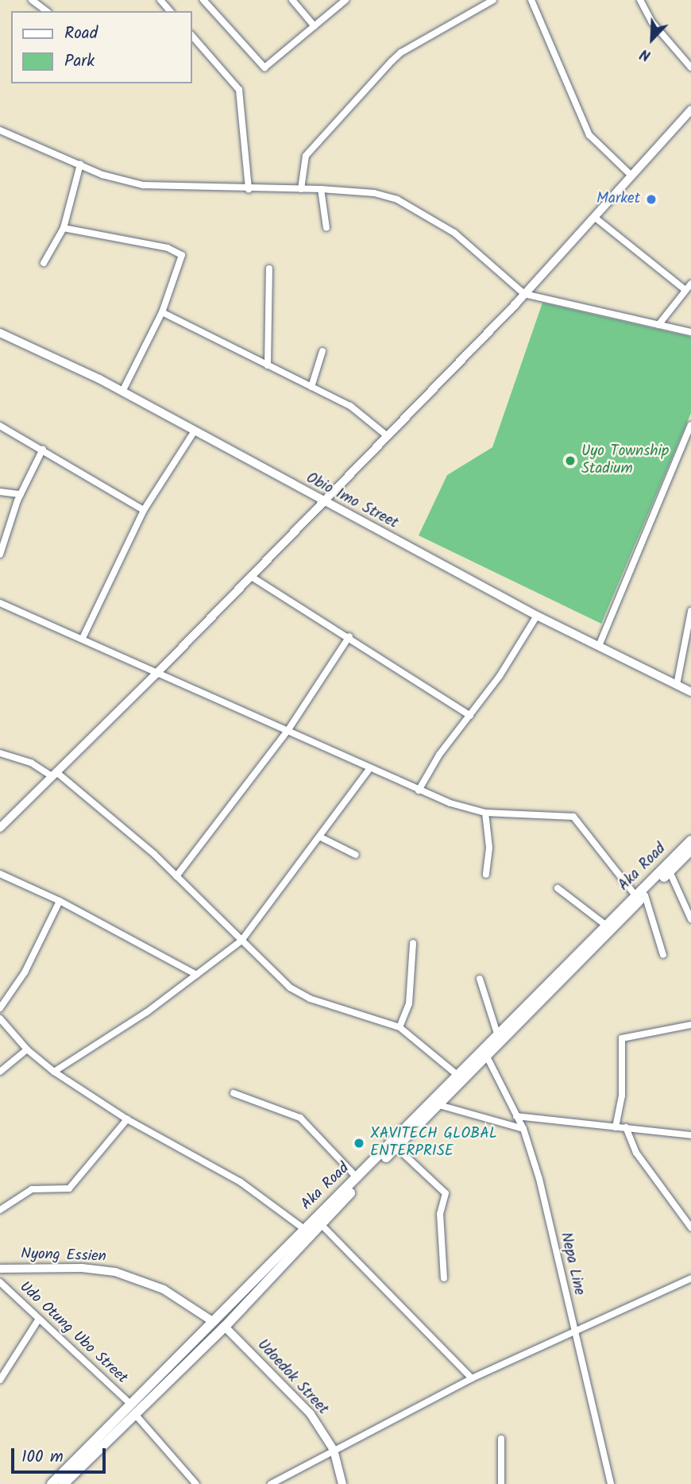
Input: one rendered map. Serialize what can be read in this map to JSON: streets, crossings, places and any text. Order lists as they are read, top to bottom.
{
  "streets": {
    "main road": ["Aka Road"],
    "street": [
      "Obio Imo Street",
      "Nyong Essien",
      "Nepa Line",
      "Udo Otung Ubo Street",
      "Udoedok Street"
    ]
  },
  "crossings": [
    ["Aka Road", "Nyong Essien"],
    ["Aka Road", "Nepa Line"],
    ["Aka Road", "Udo Otung Ubo Street"],
    ["Aka Road", "Udoedok Street"]
  ],
  "places": ["Market", "Uyo Township Stadium", "XAVITECH GLOBAL ENTERPRISE"],
  "legend": ["Road", "Park"],
  "scale_bar": "100 m",
  "north": "bottom left"
}
